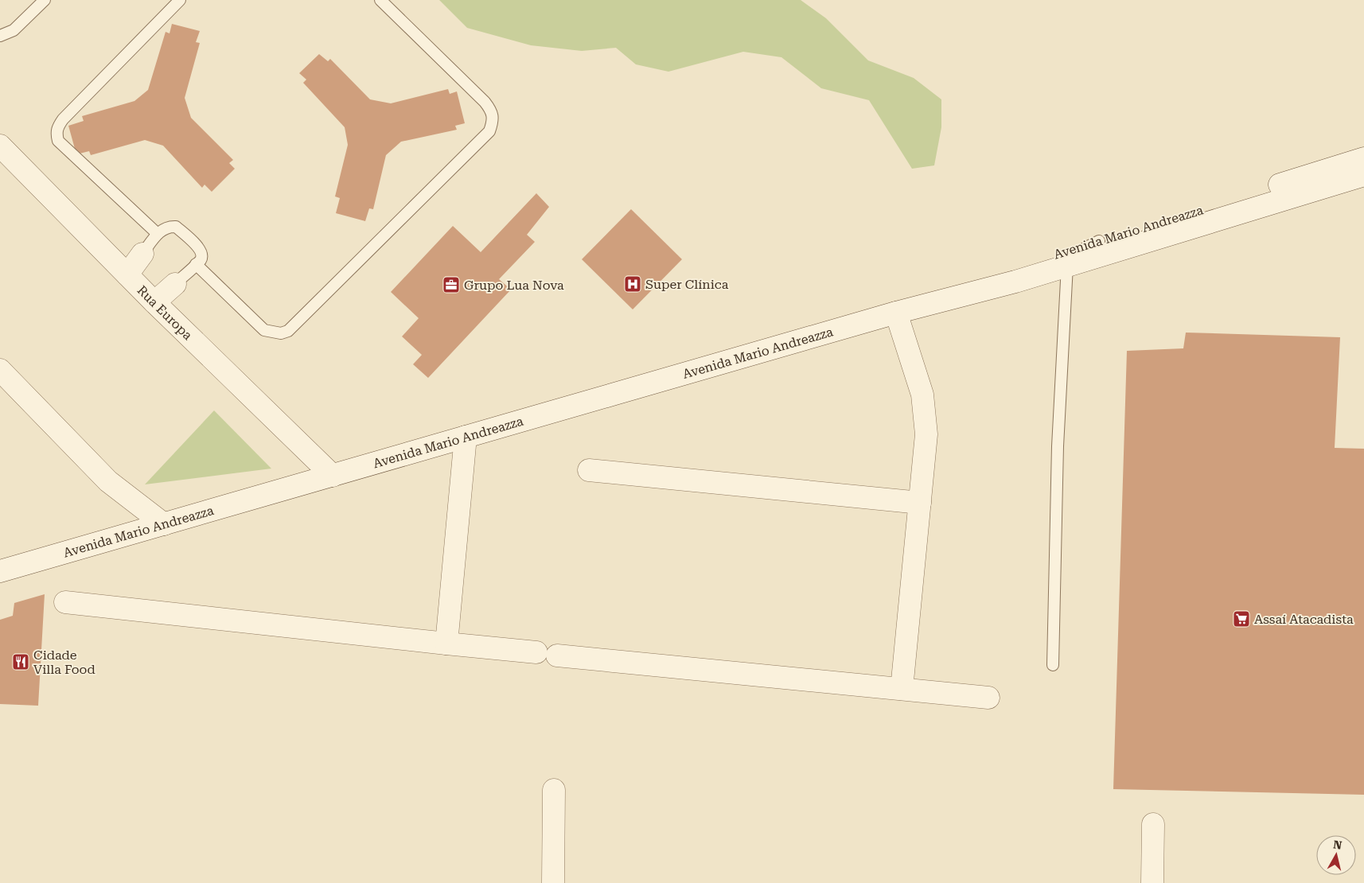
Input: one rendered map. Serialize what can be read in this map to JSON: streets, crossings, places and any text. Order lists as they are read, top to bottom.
{
  "streets": {
    "street": ["Avenida Mario Andreazza", "Rua Europa"]
  },
  "crossings": [
    ["Avenida Mario Andreazza", "Rua Europa"]
  ],
  "places": {
    "hospital": ["Super Clínica"],
    "office": ["Grupo Lua Nova"],
    "supermarket": ["Assaí Atacadista"],
    "restaurant": ["Cidade Villa Food"]
  },
  "north": "top"
}
